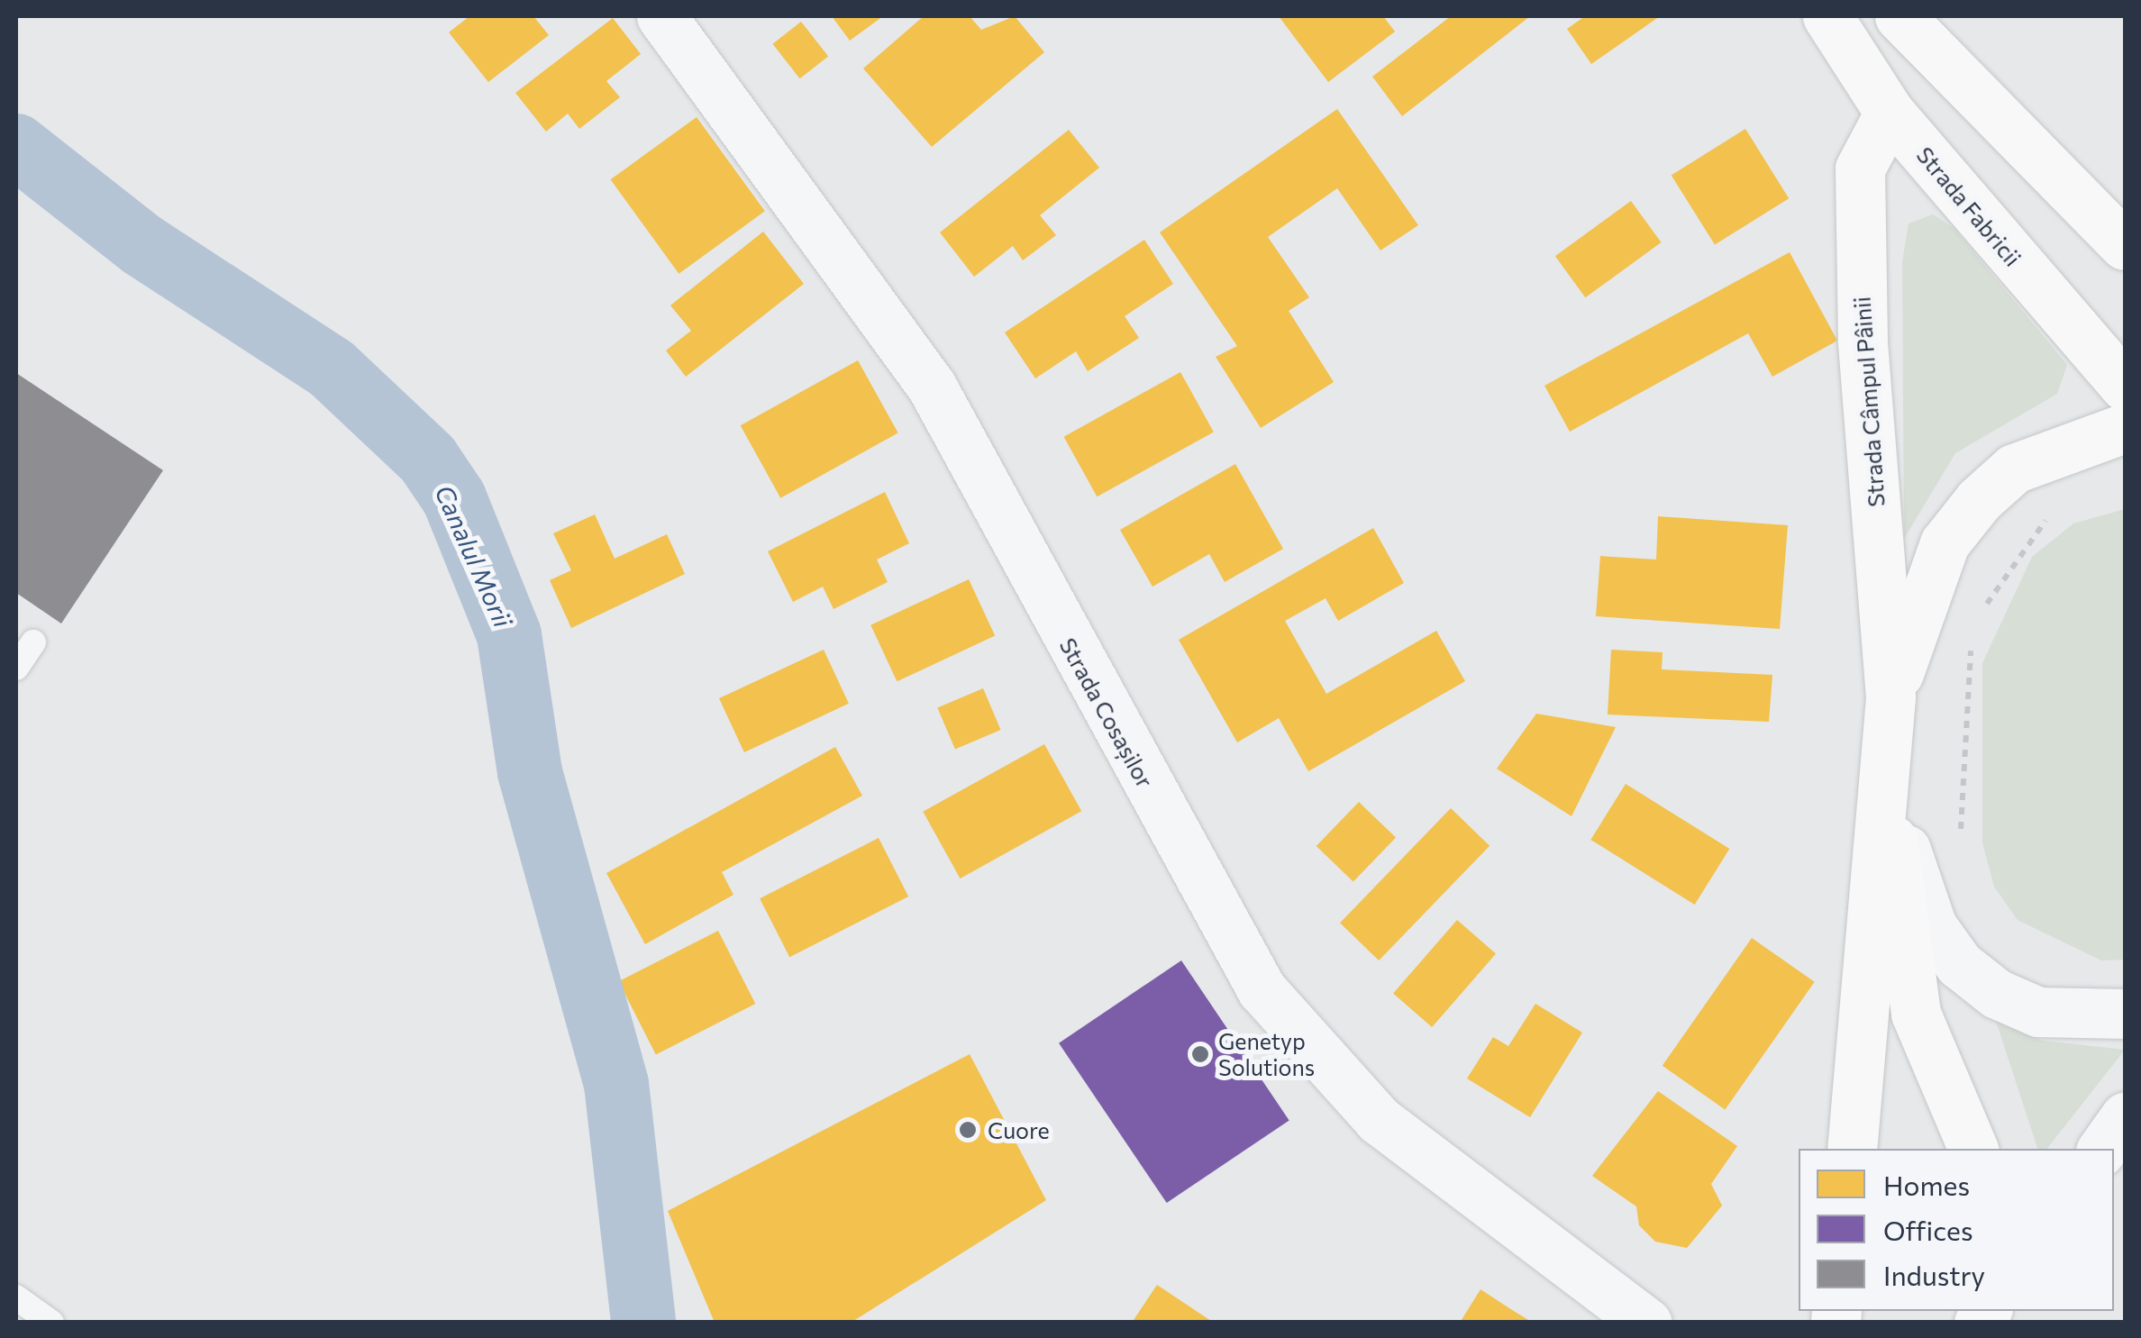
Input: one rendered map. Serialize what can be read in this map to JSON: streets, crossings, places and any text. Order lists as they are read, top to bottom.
{
  "streets": {
    "street": ["Strada Fabricii", "Strada Câmpul Pâinii", "Strada Cosașilor"]
  },
  "crossings": [
    ["Strada Fabricii", "Strada Câmpul Pâinii"]
  ],
  "water": ["Canalul Morii"],
  "places": ["Genetyp Solutions", "Cuore"],
  "legend": ["Homes", "Offices", "Industry"]
}
